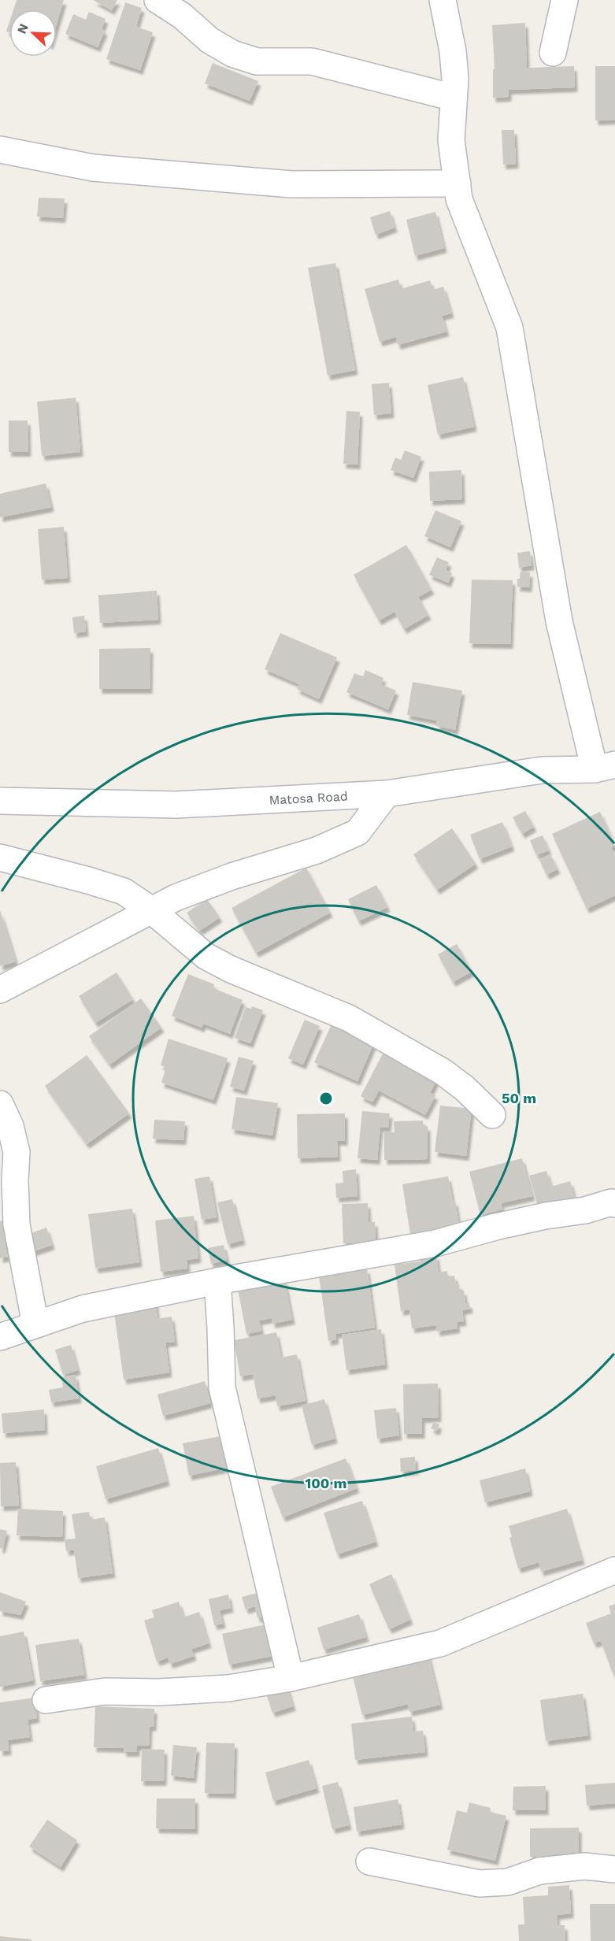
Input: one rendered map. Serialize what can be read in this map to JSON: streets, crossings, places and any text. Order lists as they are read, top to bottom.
{
  "streets": {
    "street": ["Matosa Road"]
  },
  "north": "top left",
  "rings": ["50 m", "100 m"]
}
